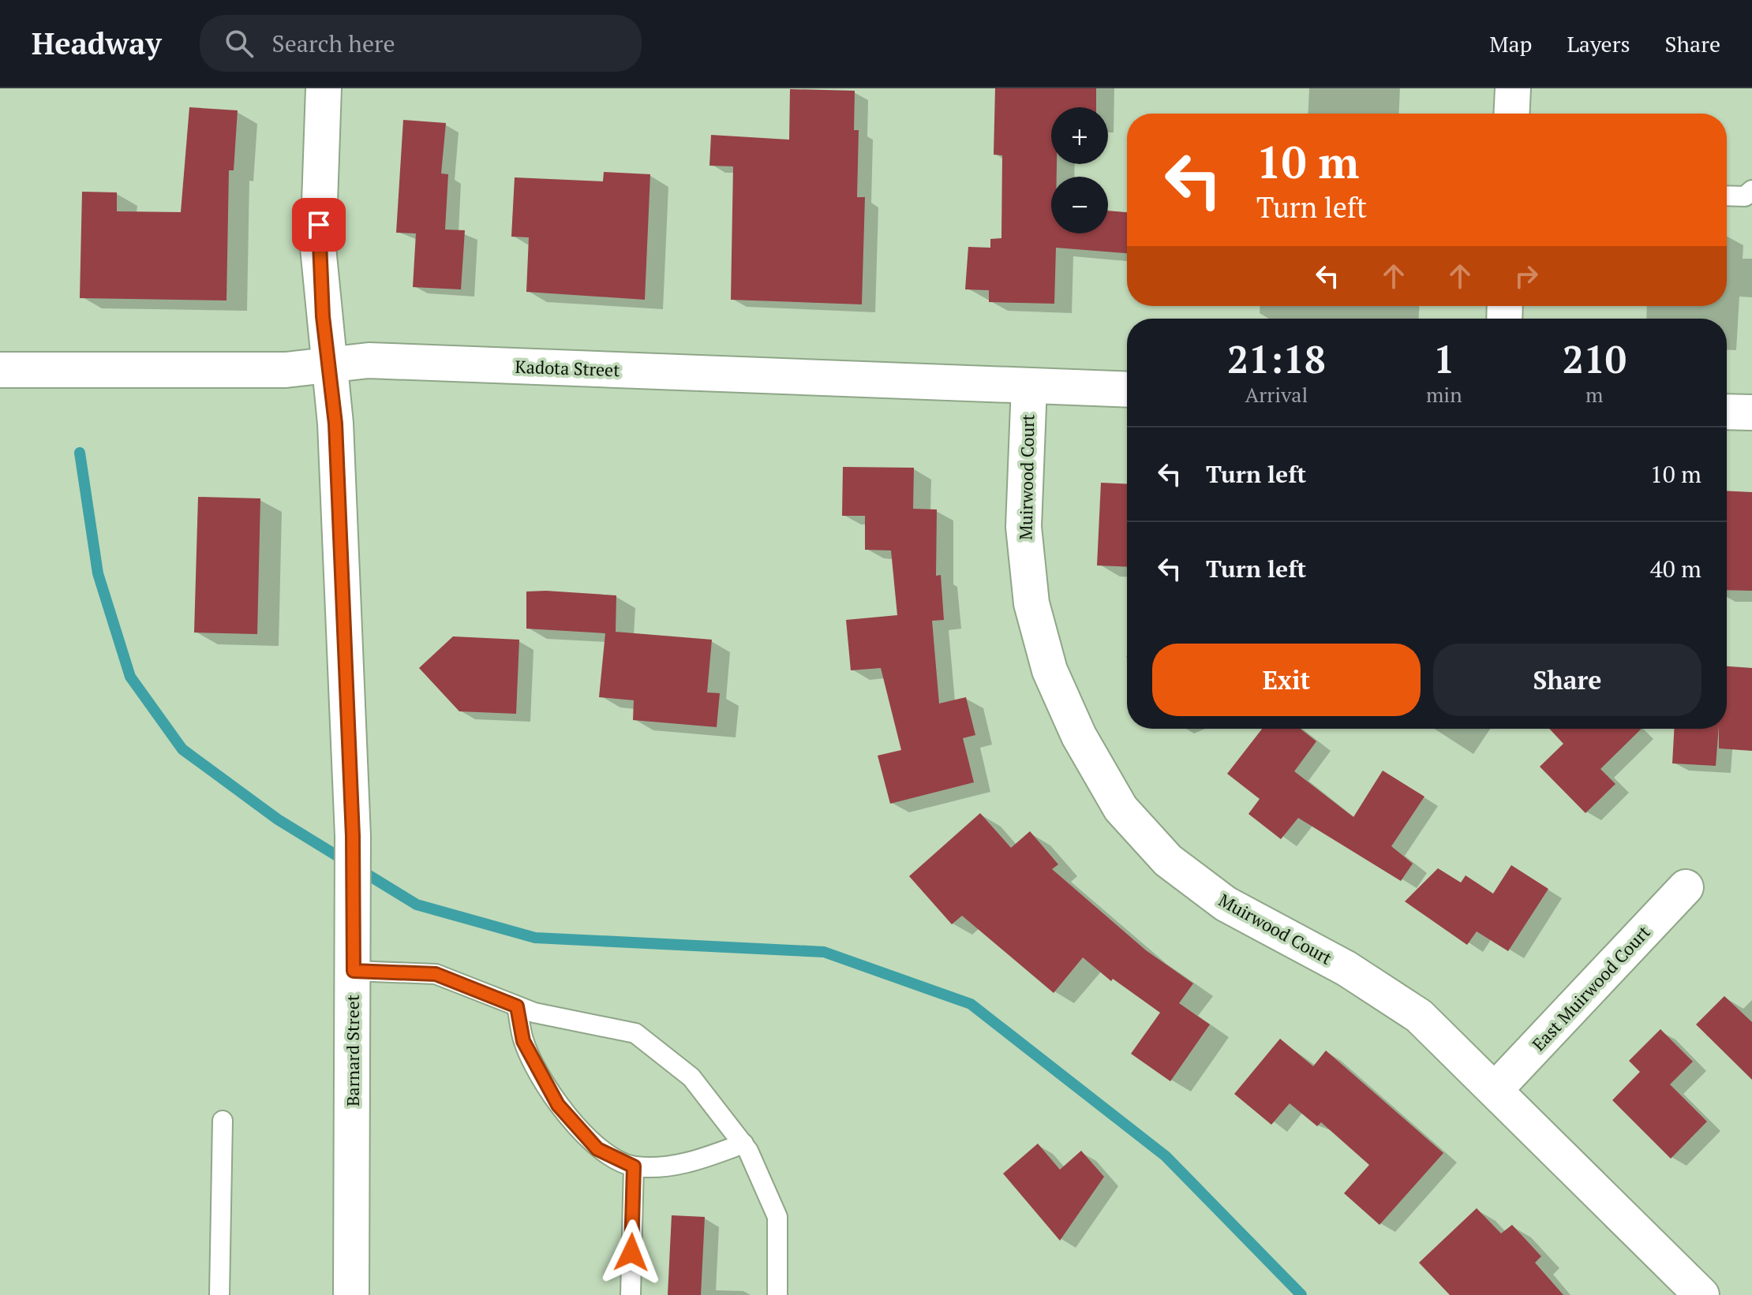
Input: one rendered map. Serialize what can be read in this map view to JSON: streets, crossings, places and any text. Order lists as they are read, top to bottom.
{
  "streets": {
    "street": [
      "Kadota Street",
      "Muirwood Court",
      "East Muirwood Court",
      "Barnard Street"
    ]
  },
  "crossings": [
    ["Kadota Street", "Muirwood Court"],
    ["Kadota Street", "Barnard Street"],
    ["Muirwood Court", "East Muirwood Court"]
  ],
  "page": {
    "header": "Headway",
    "search": "Search here",
    "nav": ["Map", "Layers", "Share"],
    "map_buttons": ["+", "−"],
    "turn": ["10 m", "Turn left"],
    "eta": [
      "21:18",
      "Arrival",
      "1",
      "min",
      "210",
      "m"
    ],
    "list": [
      {
        "name": "Turn left",
        "value": "10 m"
      },
      {
        "name": "Turn left",
        "value": "40 m"
      }
    ],
    "buttons": ["Exit", "Share"]
  }
}
